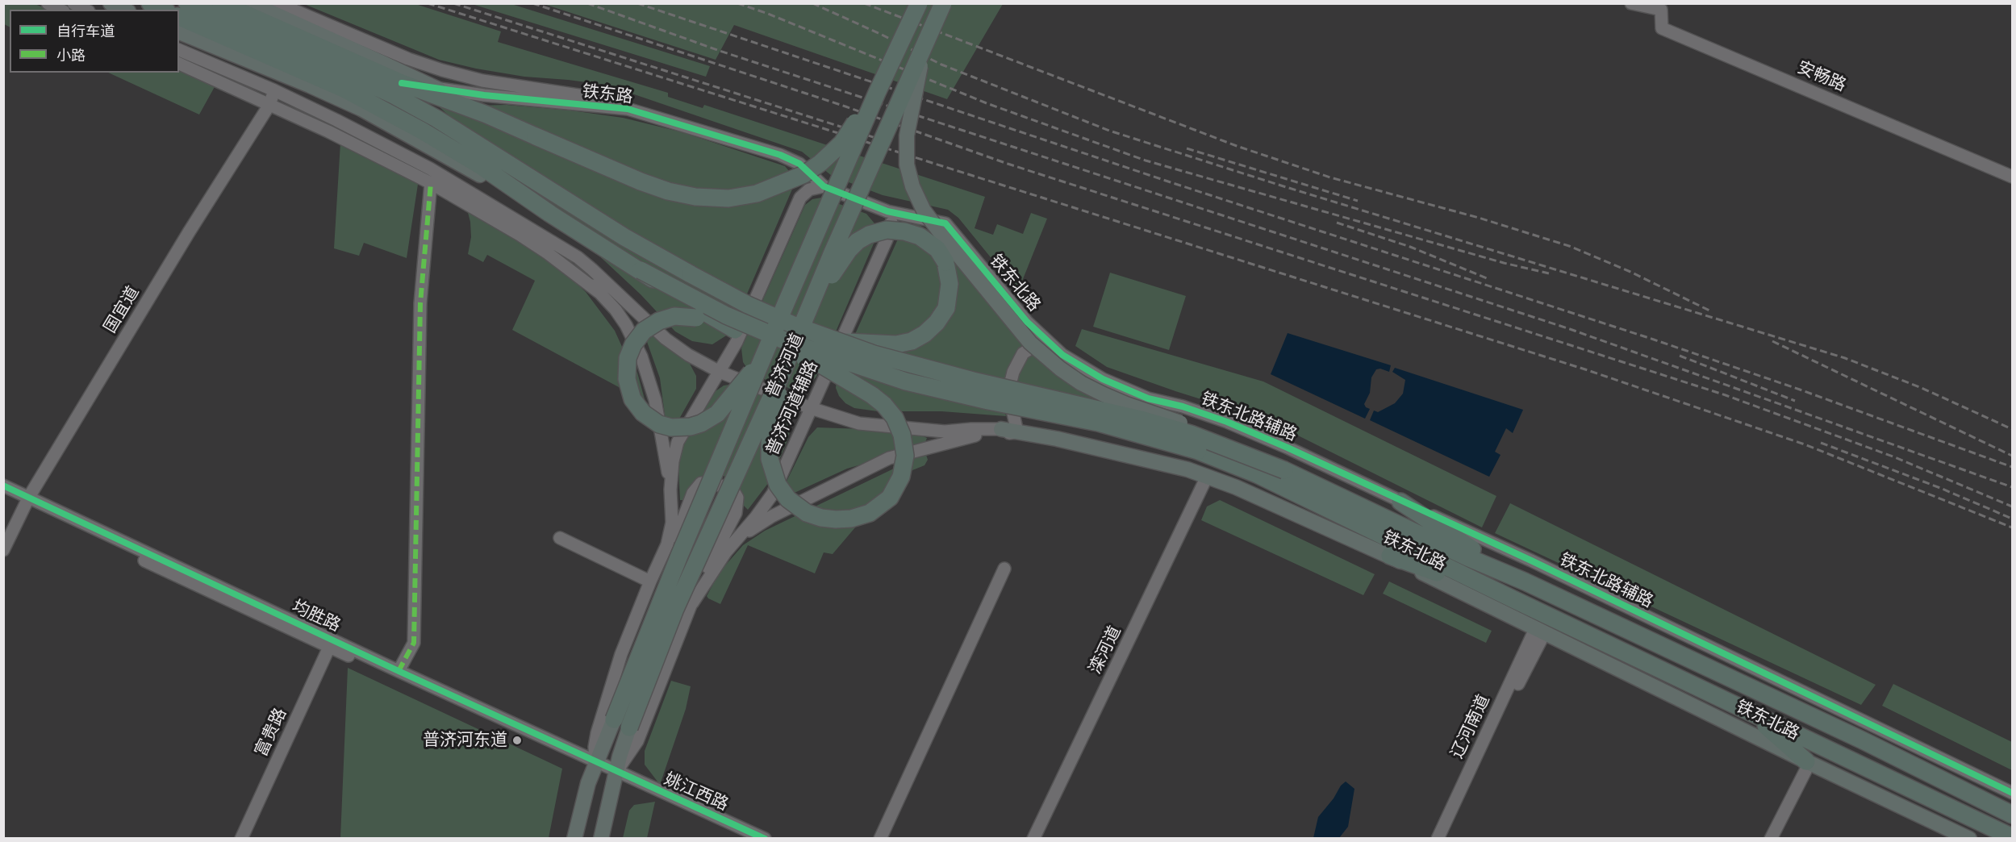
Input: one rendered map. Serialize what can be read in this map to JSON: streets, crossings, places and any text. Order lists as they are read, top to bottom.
{
  "streets": {
    "highway": ["铁东北路", "普济河道"],
    "main road": ["铁东路"],
    "street": [
      "安畅路",
      "国宜道",
      "普济河道辅路",
      "铁东北路辅路",
      "均胜路",
      "滦河道",
      "辽河南道",
      "富贵路",
      "姚江西路"
    ]
  },
  "crossings": [
    ["铁东路", "铁东北路"],
    ["铁东路", "普济河道辅路"],
    ["铁东北路", "普济河道辅路"],
    ["铁东北路", "铁东北路辅路"],
    ["国宜道", "均胜路"],
    ["普济河道辅路", "均胜路"],
    ["普济河道辅路", "姚江西路"],
    ["均胜路", "富贵路"],
    ["均胜路", "姚江西路"]
  ],
  "places": ["普济河东道"],
  "legend": ["自行车道", "小路"]
}
